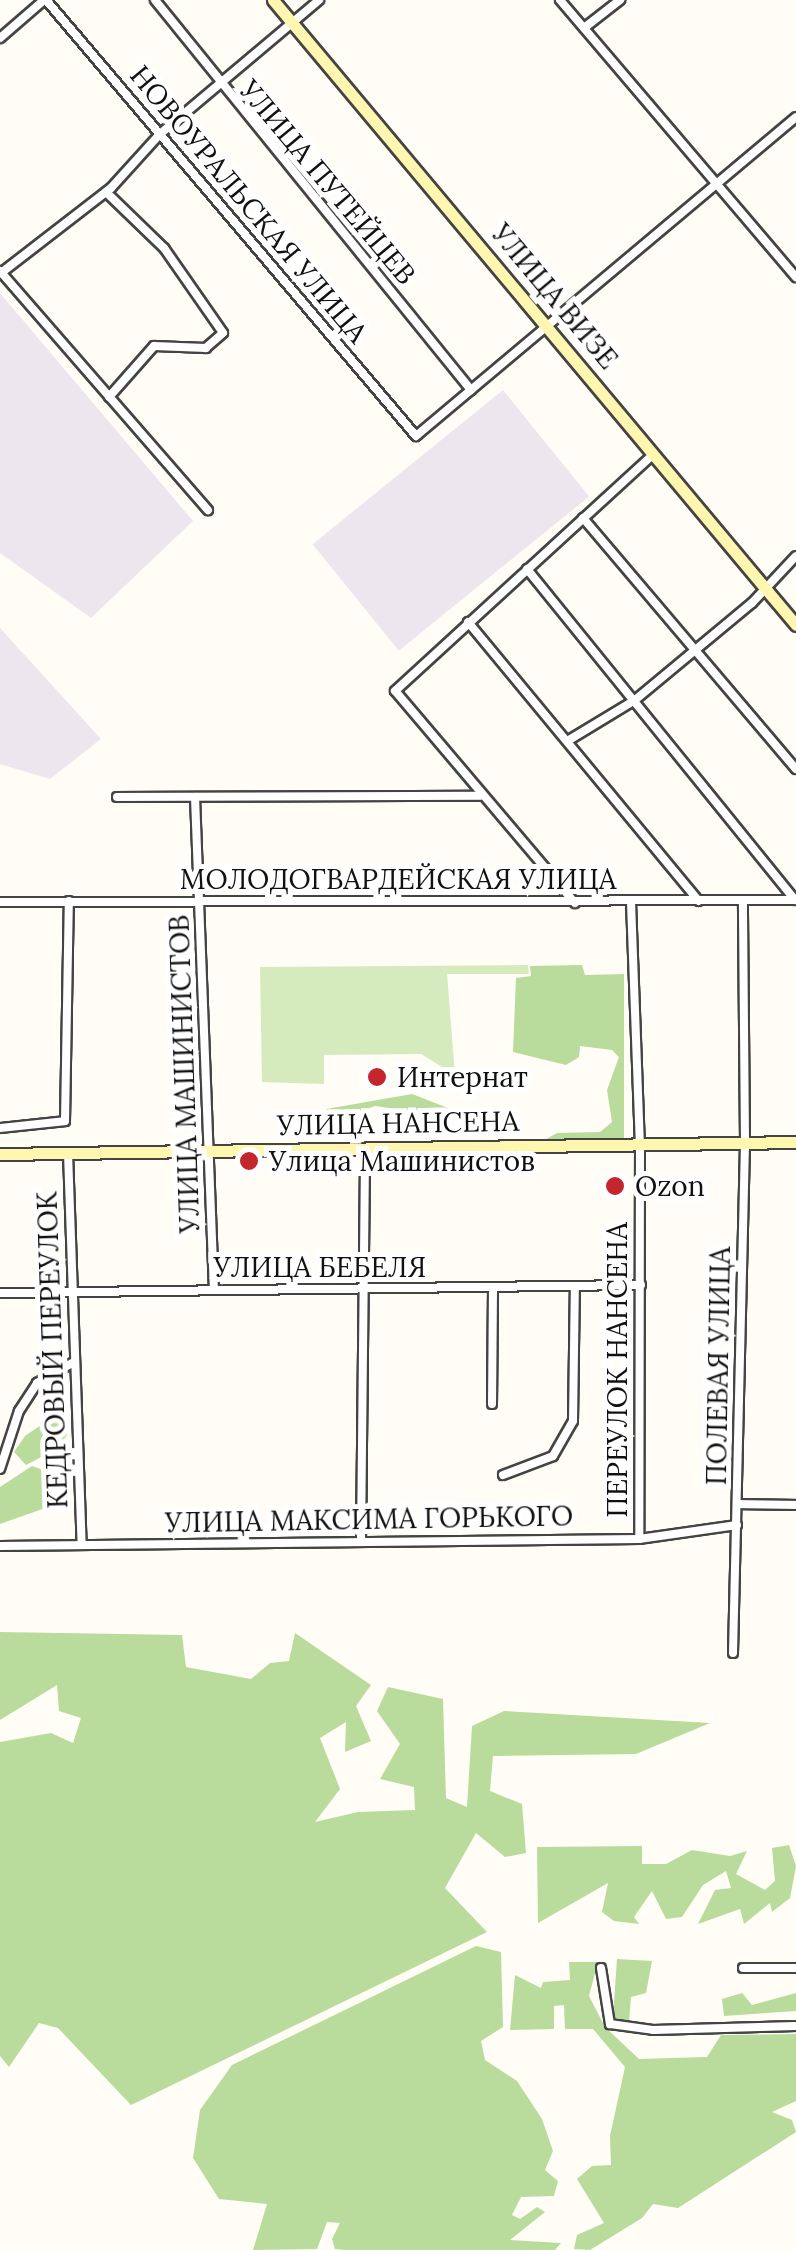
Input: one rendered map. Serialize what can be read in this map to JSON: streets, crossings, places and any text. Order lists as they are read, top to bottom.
{
  "streets": {
    "street": [
      "УЛИЦА ПУТЕЙЦЕВ",
      "НОВОУРАЛЬСКАЯ УЛИЦА",
      "УЛИЦА ВИЗЕ",
      "МОЛОДОГВАРДЕЙСКАЯ УЛИЦА",
      "УЛИЦА МАШИНИСТОВ",
      "УЛИЦА НАНСЕНА",
      "УЛИЦА БЕБЕЛЯ",
      "КЕДРОВЫЙ ПЕРЕУЛОК",
      "ПОЛЕВАЯ УЛИЦА",
      "ПЕРЕУЛОК НАНСЕНА",
      "УЛИЦА МАКСИМА ГОРЬКОГО"
    ]
  },
  "crossings": [
    ["УЛИЦА ПУТЕЙЦЕВ", "НОВОУРАЛЬСКАЯ УЛИЦА"],
    ["МОЛОДОГВАРДЕЙСКАЯ УЛИЦА", "УЛИЦА МАШИНИСТОВ"],
    ["МОЛОДОГВАРДЕЙСКАЯ УЛИЦА", "ПОЛЕВАЯ УЛИЦА"],
    ["МОЛОДОГВАРДЕЙСКАЯ УЛИЦА", "ПЕРЕУЛОК НАНСЕНА"],
    ["УЛИЦА МАШИНИСТОВ", "УЛИЦА НАНСЕНА"],
    ["УЛИЦА МАШИНИСТОВ", "УЛИЦА БЕБЕЛЯ"],
    ["УЛИЦА НАНСЕНА", "КЕДРОВЫЙ ПЕРЕУЛОК"],
    ["УЛИЦА НАНСЕНА", "ПОЛЕВАЯ УЛИЦА"],
    ["УЛИЦА НАНСЕНА", "ПЕРЕУЛОК НАНСЕНА"],
    ["УЛИЦА БЕБЕЛЯ", "КЕДРОВЫЙ ПЕРЕУЛОК"],
    ["УЛИЦА БЕБЕЛЯ", "ПЕРЕУЛОК НАНСЕНА"],
    ["КЕДРОВЫЙ ПЕРЕУЛОК", "УЛИЦА МАКСИМА ГОРЬКОГО"],
    ["ПОЛЕВАЯ УЛИЦА", "УЛИЦА МАКСИМА ГОРЬКОГО"],
    ["ПЕРЕУЛОК НАНСЕНА", "УЛИЦА МАКСИМА ГОРЬКОГО"]
  ],
  "places": ["Интернат", "Улица Машинистов", "Ozon"]
}
